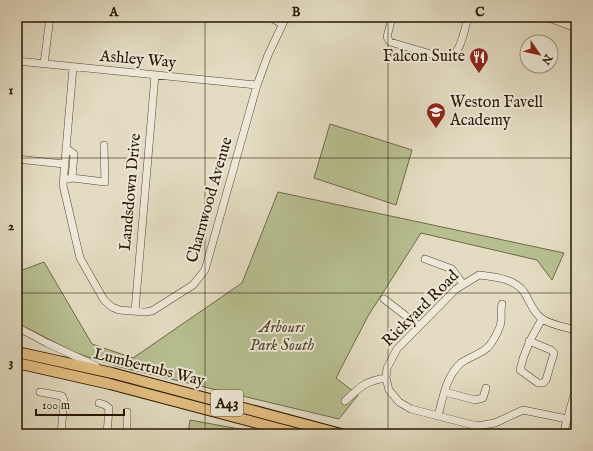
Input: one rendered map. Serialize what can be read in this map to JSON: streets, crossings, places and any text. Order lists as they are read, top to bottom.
{
  "streets": {
    "highway": ["Lumbertubs Way", "A43"],
    "street": [
      "Ashley Way",
      "Landsdown Drive",
      "Charnwood Avenue",
      "Rickyard Road"
    ]
  },
  "crossings": [
    ["Ashley Way", "Landsdown Drive"],
    ["Ashley Way", "Charnwood Avenue"],
    ["Landsdown Drive", "Charnwood Avenue"]
  ],
  "parks": ["Arbours Park South"],
  "places": {
    "restaurant": ["Falcon Suite"],
    "school or university": ["Weston Favell Academy"]
  },
  "scale_bar": "100 m",
  "north": "bottom right",
  "grid": {
    "columns": ["A", "B", "C"],
    "rows": ["1", "2", "3"]
  }
}
